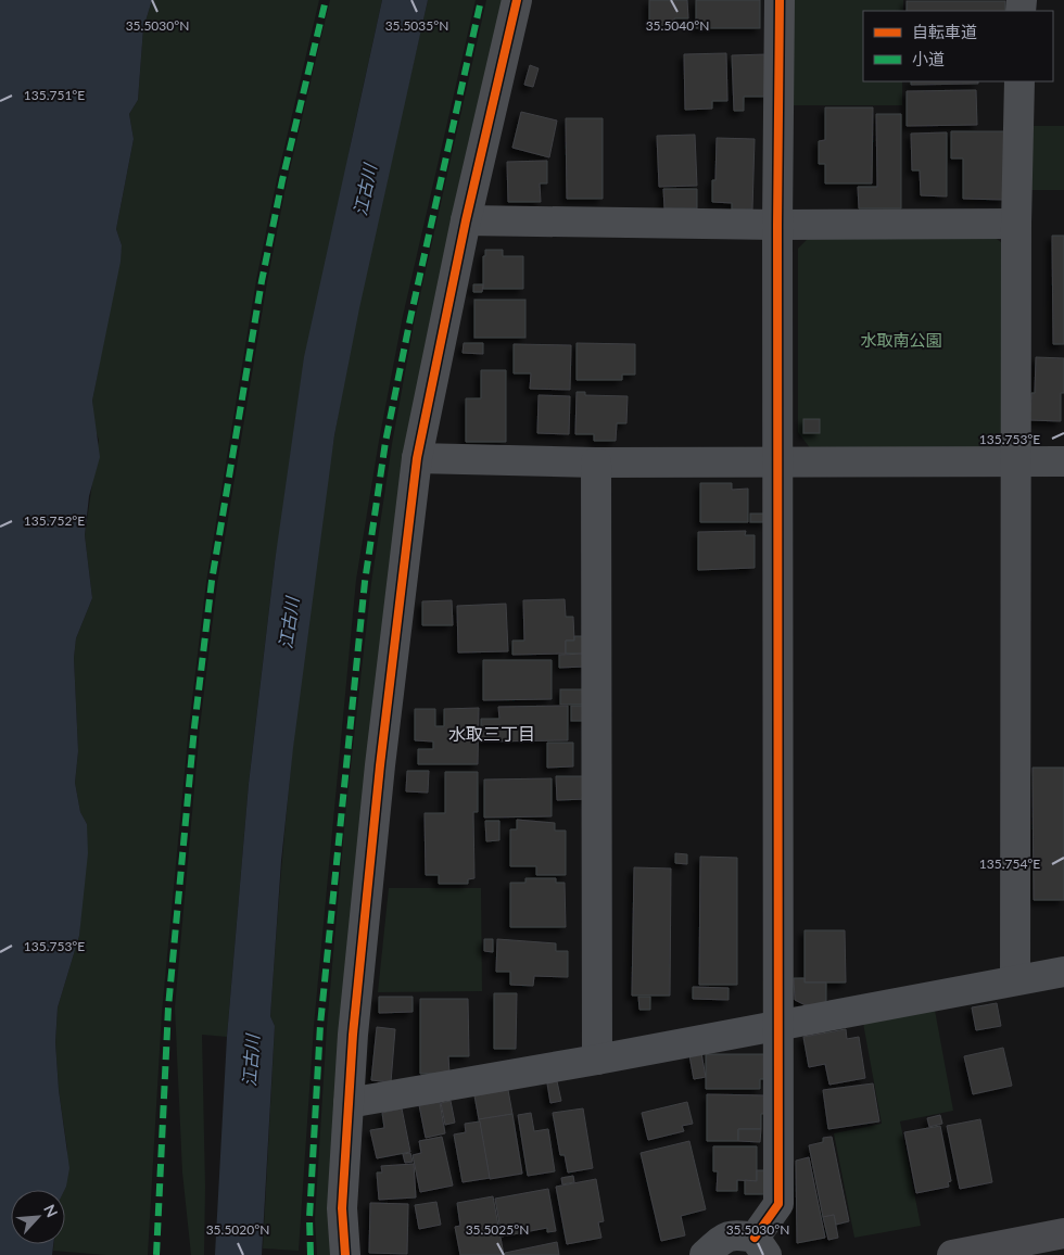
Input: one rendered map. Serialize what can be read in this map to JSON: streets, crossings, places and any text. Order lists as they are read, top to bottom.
{
  "districts": ["水取三丁目"],
  "water": ["江古川"],
  "parks": ["水取南公園"],
  "legend": ["自転車道", "小道"],
  "north": "top right",
  "coordinates": [
    "35.5030°N",
    "35.5035°N",
    "35.5040°N",
    "135.751°E",
    "135.753°E",
    "135.752°E",
    "135.754°E",
    "35.5020°N",
    "35.5025°N"
  ]
}
